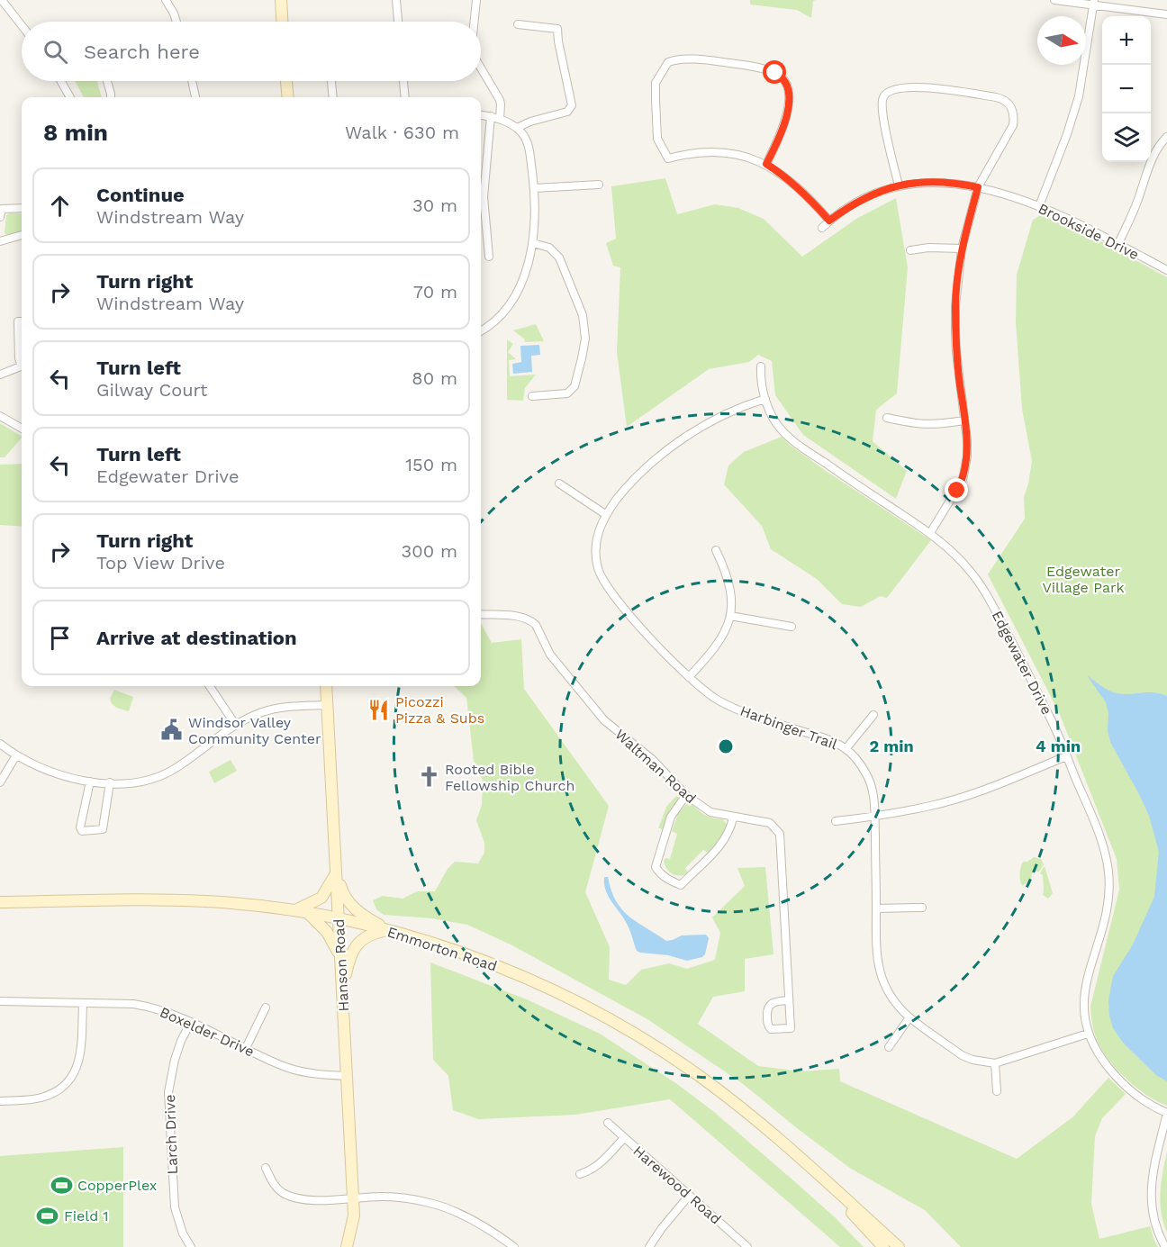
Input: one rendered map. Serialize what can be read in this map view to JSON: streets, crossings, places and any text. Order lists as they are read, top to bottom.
{
  "streets": {
    "main road": ["Emmorton Road", "Hanson Road"],
    "street": [
      "Brookside Drive",
      "Edgewater Drive",
      "Harbinger Trail",
      "Waltman Road",
      "Boxelder Drive",
      "Larch Drive",
      "Harewood Road"
    ]
  },
  "crossings": [
    ["Edgewater Drive", "Harbinger Trail"],
    ["Emmorton Road", "Hanson Road"],
    ["Hanson Road", "Boxelder Drive"],
    ["Boxelder Drive", "Larch Drive"]
  ],
  "parks": ["Edgewater Village Park"],
  "places": {
    "restaurant": ["Picozzi Pizza & Subs"],
    "public building": ["Windsor Valley Community Center"],
    "church": ["Rooted Bible Fellowship Church"],
    "sports": ["CopperPlex", "Field 1"]
  },
  "north": "right",
  "page": {
    "map_buttons": ["+", "−"],
    "search": "Search here",
    "heading": ["8 min", "Walk · 630 m"],
    "list": [
      ["Continue", "Windstream Way", "30 m"],
      ["Turn right", "Windstream Way", "70 m"],
      ["Turn left", "Gilway Court", "80 m"],
      ["Turn left", "Edgewater Drive", "150 m"],
      ["Turn right", "Top View Drive", "300 m"],
      "Arrive at destination"
    ]
  },
  "rings": ["2 min", "4 min"]
}
